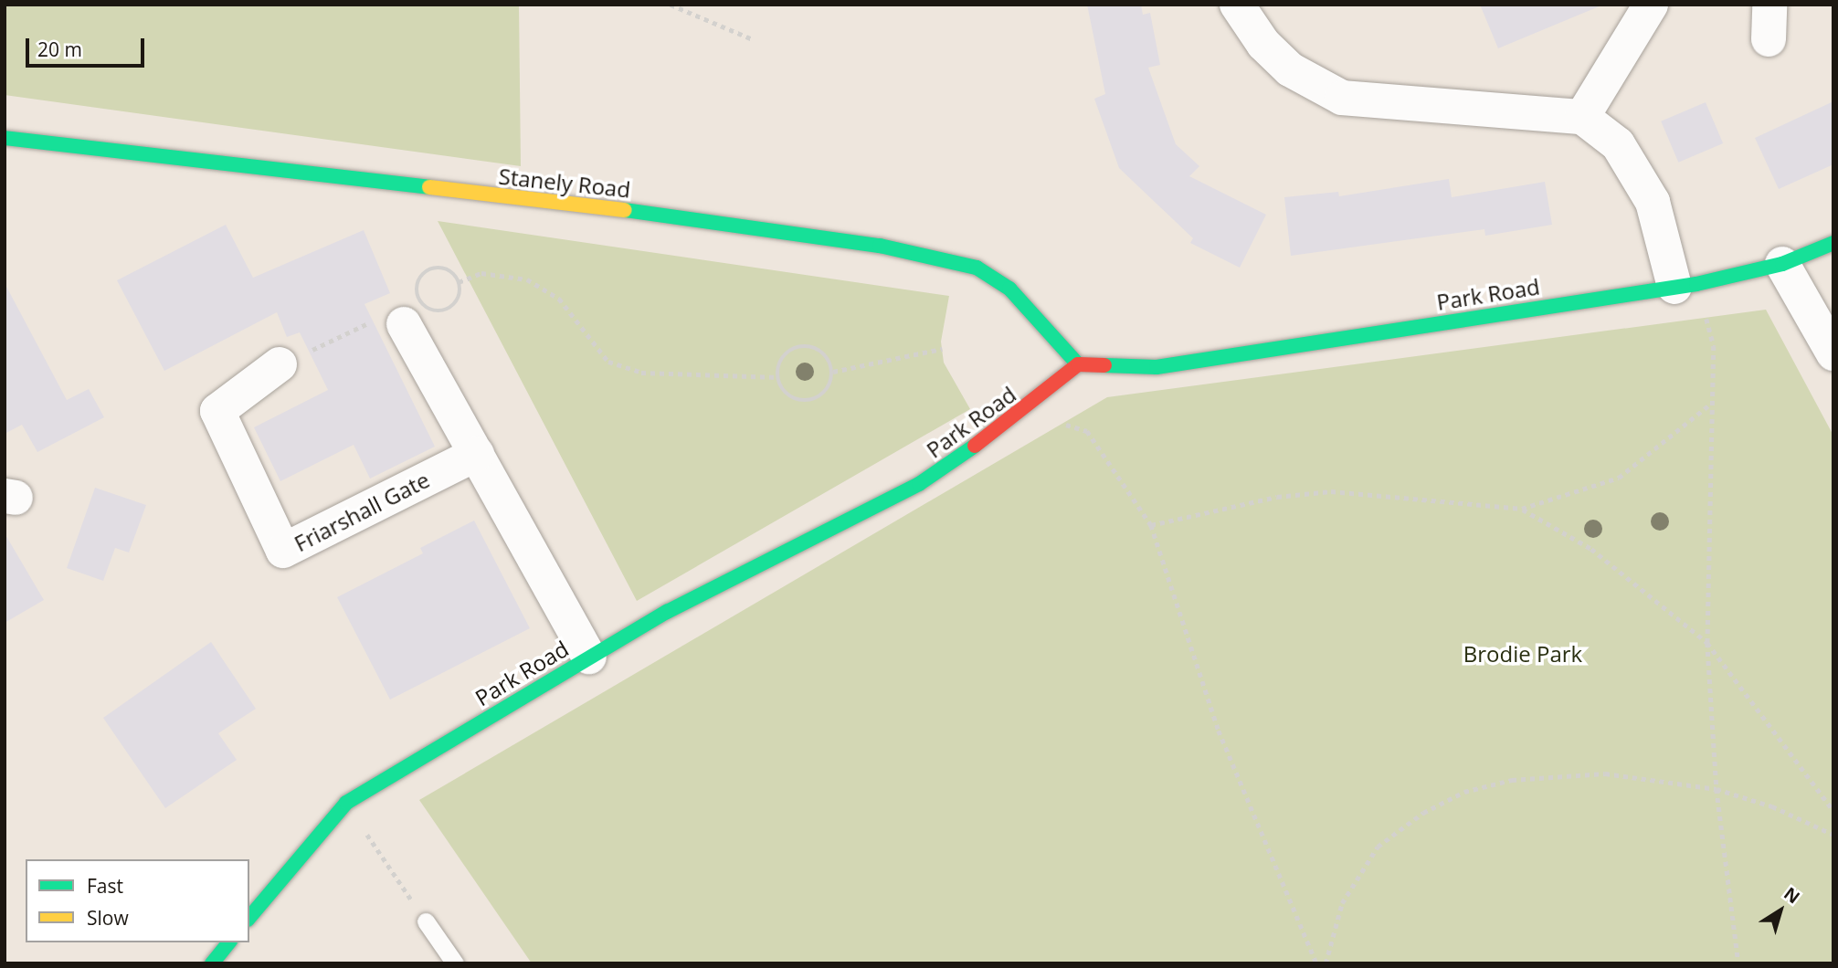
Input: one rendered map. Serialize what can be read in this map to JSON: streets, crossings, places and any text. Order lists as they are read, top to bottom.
{
  "streets": {
    "street": ["Stanely Road", "Park Road", "Friarshall Gate"]
  },
  "crossings": [
    ["Stanely Road", "Park Road"]
  ],
  "parks": ["Brodie Park"],
  "legend": ["Fast", "Slow"],
  "scale_bar": "20 m",
  "north": "top right"
}
